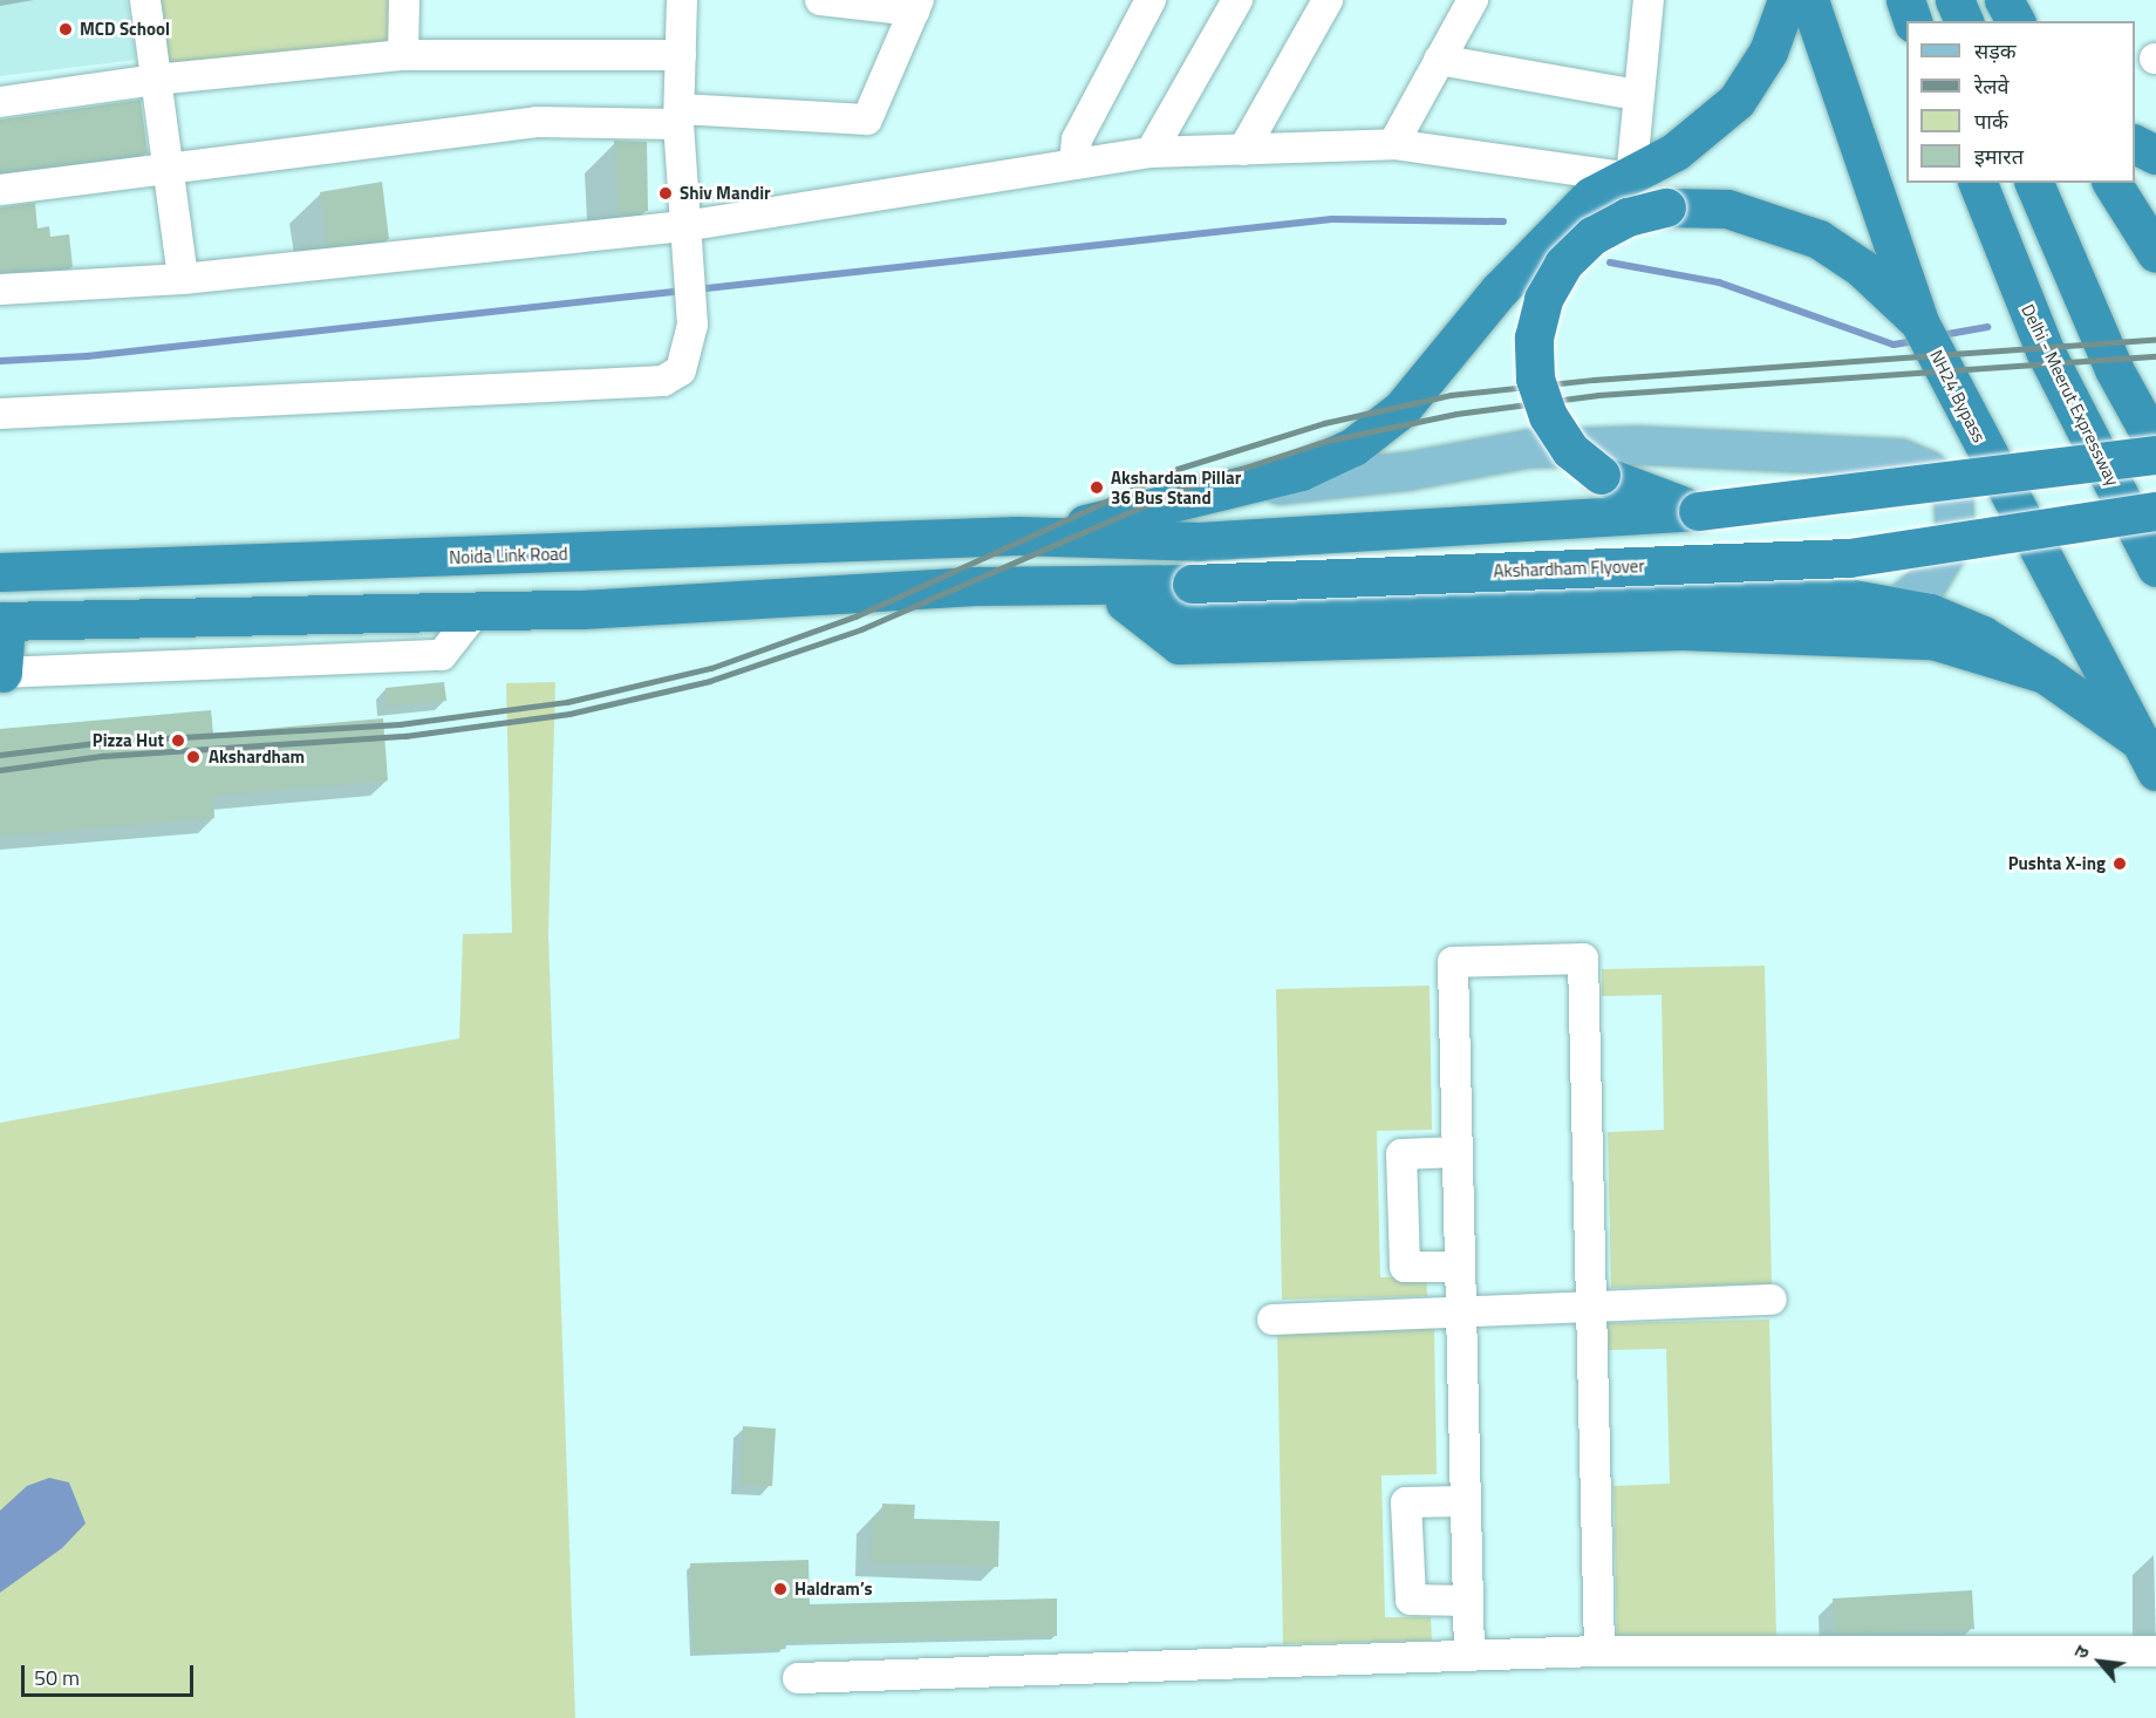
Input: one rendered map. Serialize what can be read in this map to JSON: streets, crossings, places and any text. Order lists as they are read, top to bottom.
{
  "streets": {
    "highway": [
      "Delhi - Meerut Expressway",
      "NH24 Bypass",
      "Noida Link Road",
      "Akshardham Flyover"
    ]
  },
  "places": [
    "MCD School",
    "Shiv Mandir",
    "Akshardam Pillar 36 Bus Stand",
    "Pizza Hut",
    "Akshardham",
    "Pushta X-ing",
    "Haldram’s"
  ],
  "legend": [
    "सड़क",
    "रेलवे",
    "पार्क",
    "इमारत"
  ],
  "scale_bar": "50 m",
  "north": "top left"
}
